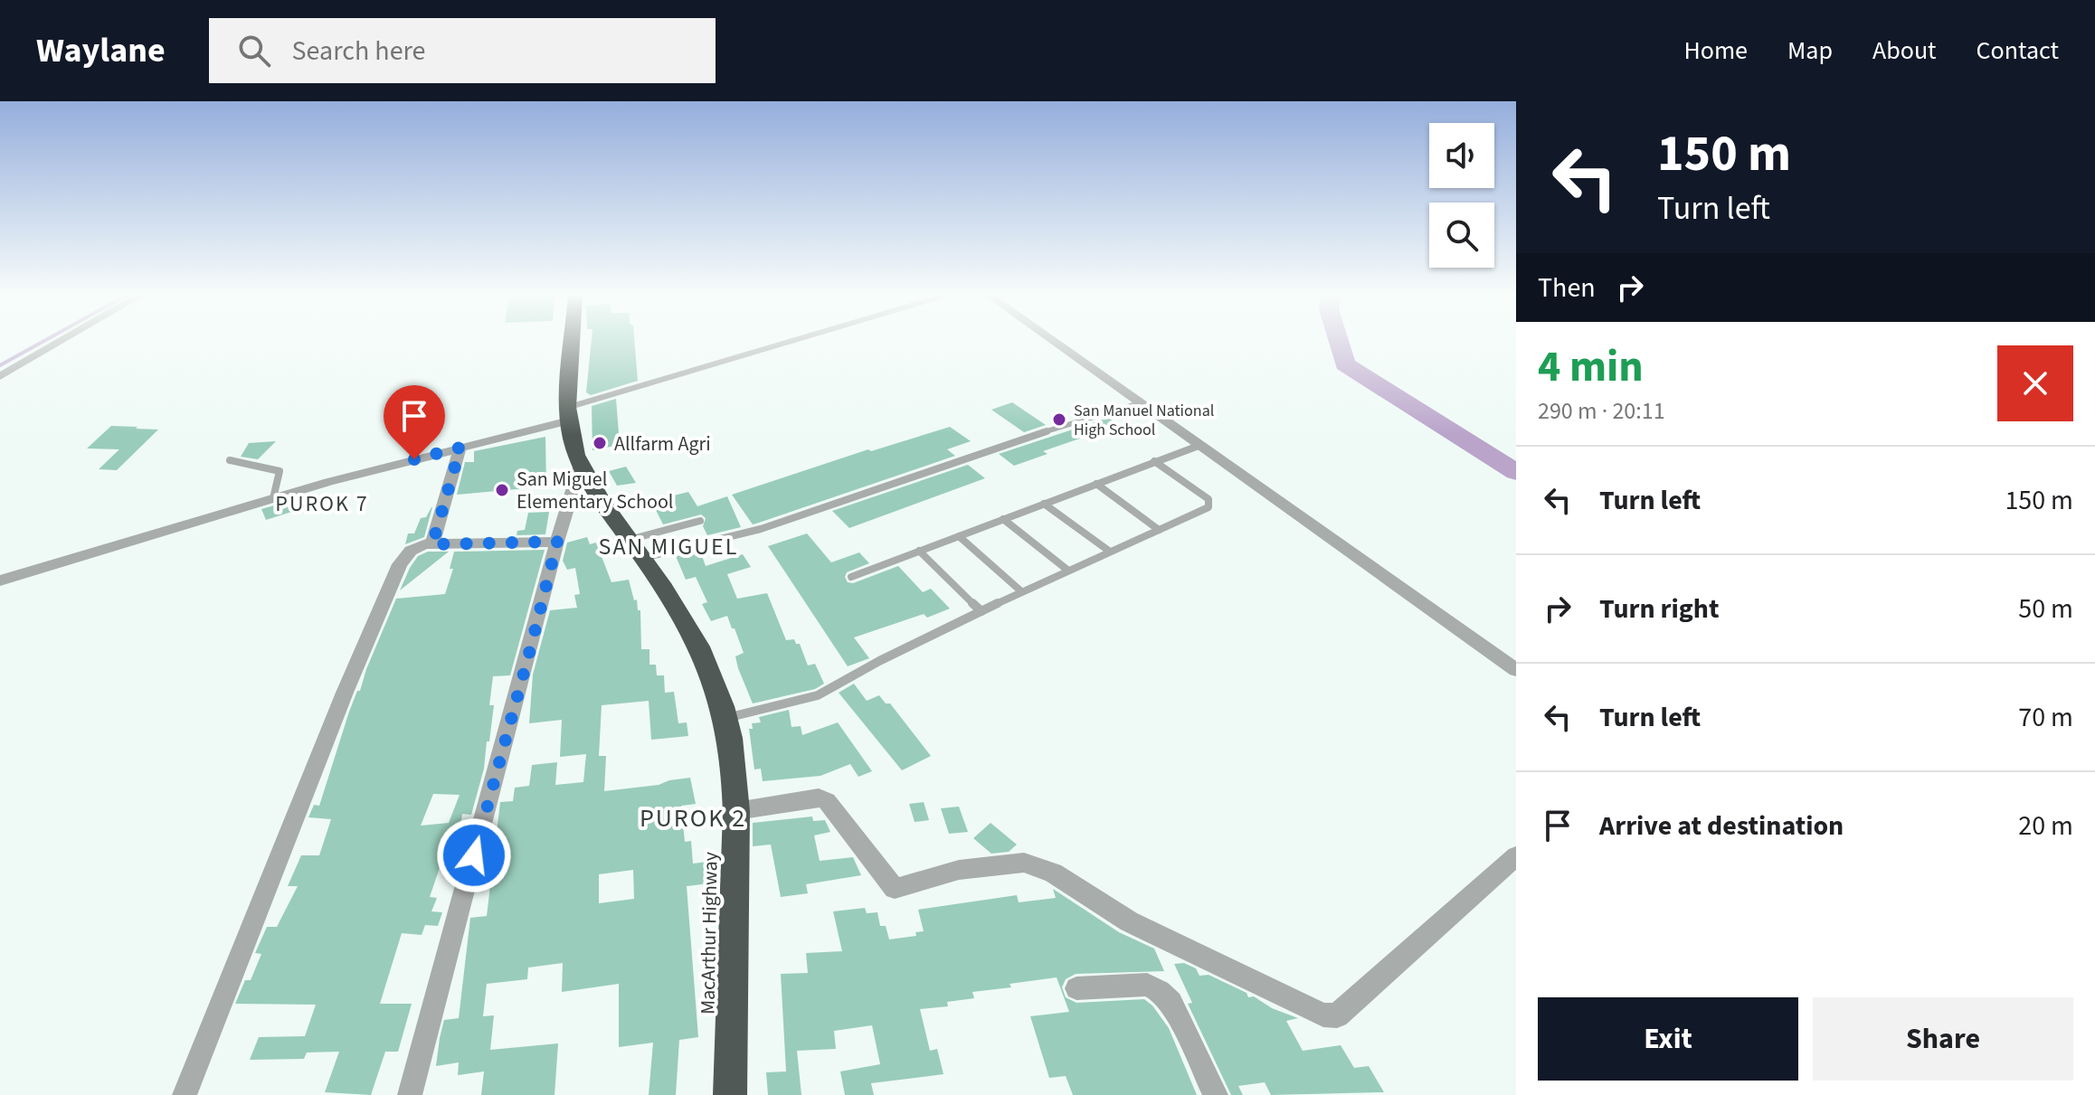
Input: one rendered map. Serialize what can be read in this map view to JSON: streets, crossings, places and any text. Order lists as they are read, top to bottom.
{
  "streets": {
    "highway": ["MacArthur Highway"]
  },
  "districts": ["PUROK 7", "SAN MIGUEL", "PUROK 2"],
  "places": ["San Manuel National High School", "Allfarm Agri", "San Miguel Elementary School"],
  "page": {
    "header": "Waylane",
    "search": "Search here",
    "nav": [
      "Home",
      "Map",
      "About",
      "Contact"
    ],
    "turn": ["150 m", "Turn left"],
    "then": "Then",
    "heading": ["4 min", "290 m · 20:11"],
    "list": [
      {
        "name": "Turn left",
        "value": "150 m"
      },
      {
        "name": "Turn right",
        "value": "50 m"
      },
      {
        "name": "Turn left",
        "value": "70 m"
      },
      {
        "name": "Arrive at destination",
        "value": "20 m"
      }
    ],
    "buttons": ["Exit", "Share"]
  }
}
